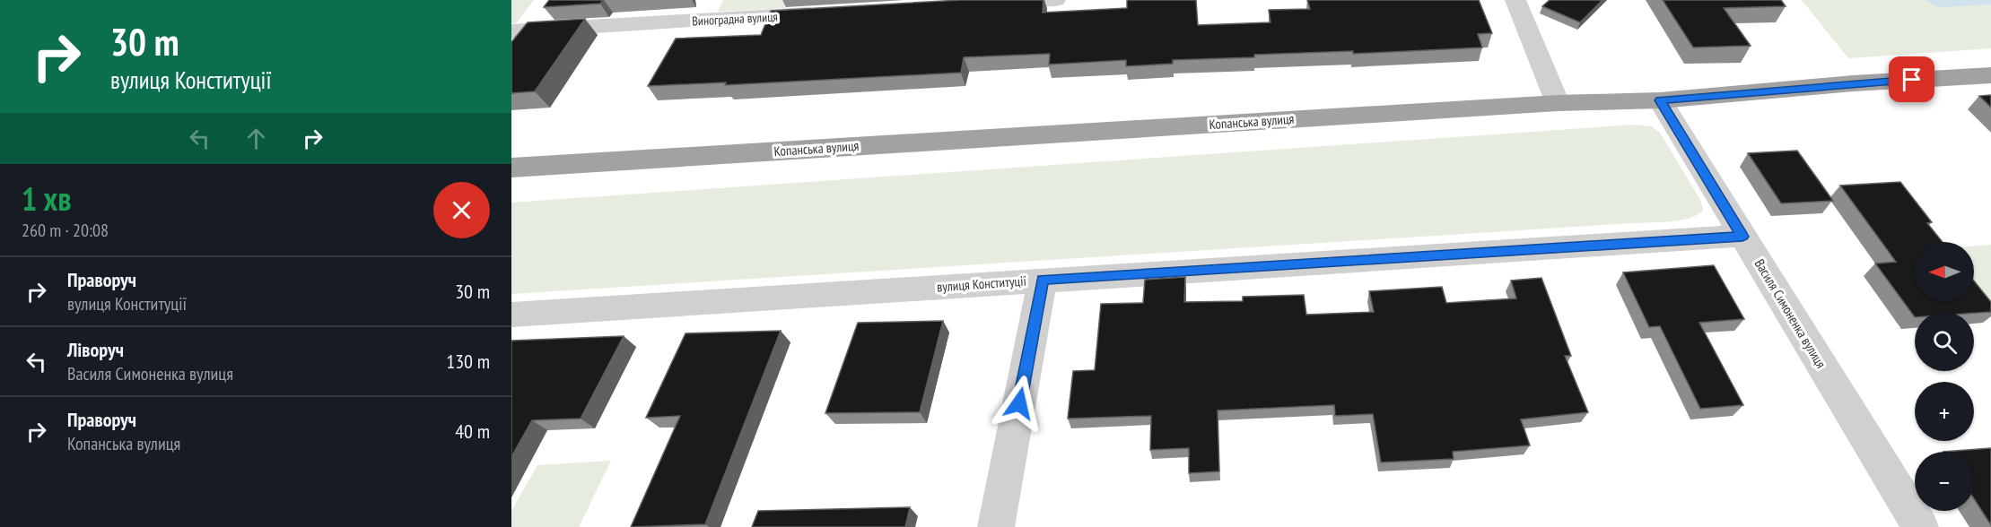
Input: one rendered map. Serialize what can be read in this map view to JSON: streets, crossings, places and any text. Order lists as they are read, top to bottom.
{
  "streets": {
    "highway": ["Копанська вулиця"],
    "street": ["Виноградна вулиця", "вулиця Конституції", "Василя Симоненка вулиця"]
  },
  "crossings": [
    ["Копанська вулиця", "Василя Симоненка вулиця"],
    ["вулиця Конституції", "Василя Симоненка вулиця"]
  ],
  "north": "left",
  "page": {
    "turn": ["30 m", "вулиця Конституції"],
    "heading": ["1 хв", "260 m · 20:08"],
    "map_buttons": ["+", "−"],
    "list": [
      {
        "name": "Праворуч",
        "note": "вулиця Конституції",
        "value": "30 m"
      },
      {
        "name": "Ліворуч",
        "note": "Василя Симоненка вулиця",
        "value": "130 m"
      },
      {
        "name": "Праворуч",
        "note": "Копанська вулиця",
        "value": "40 m"
      }
    ]
  }
}
